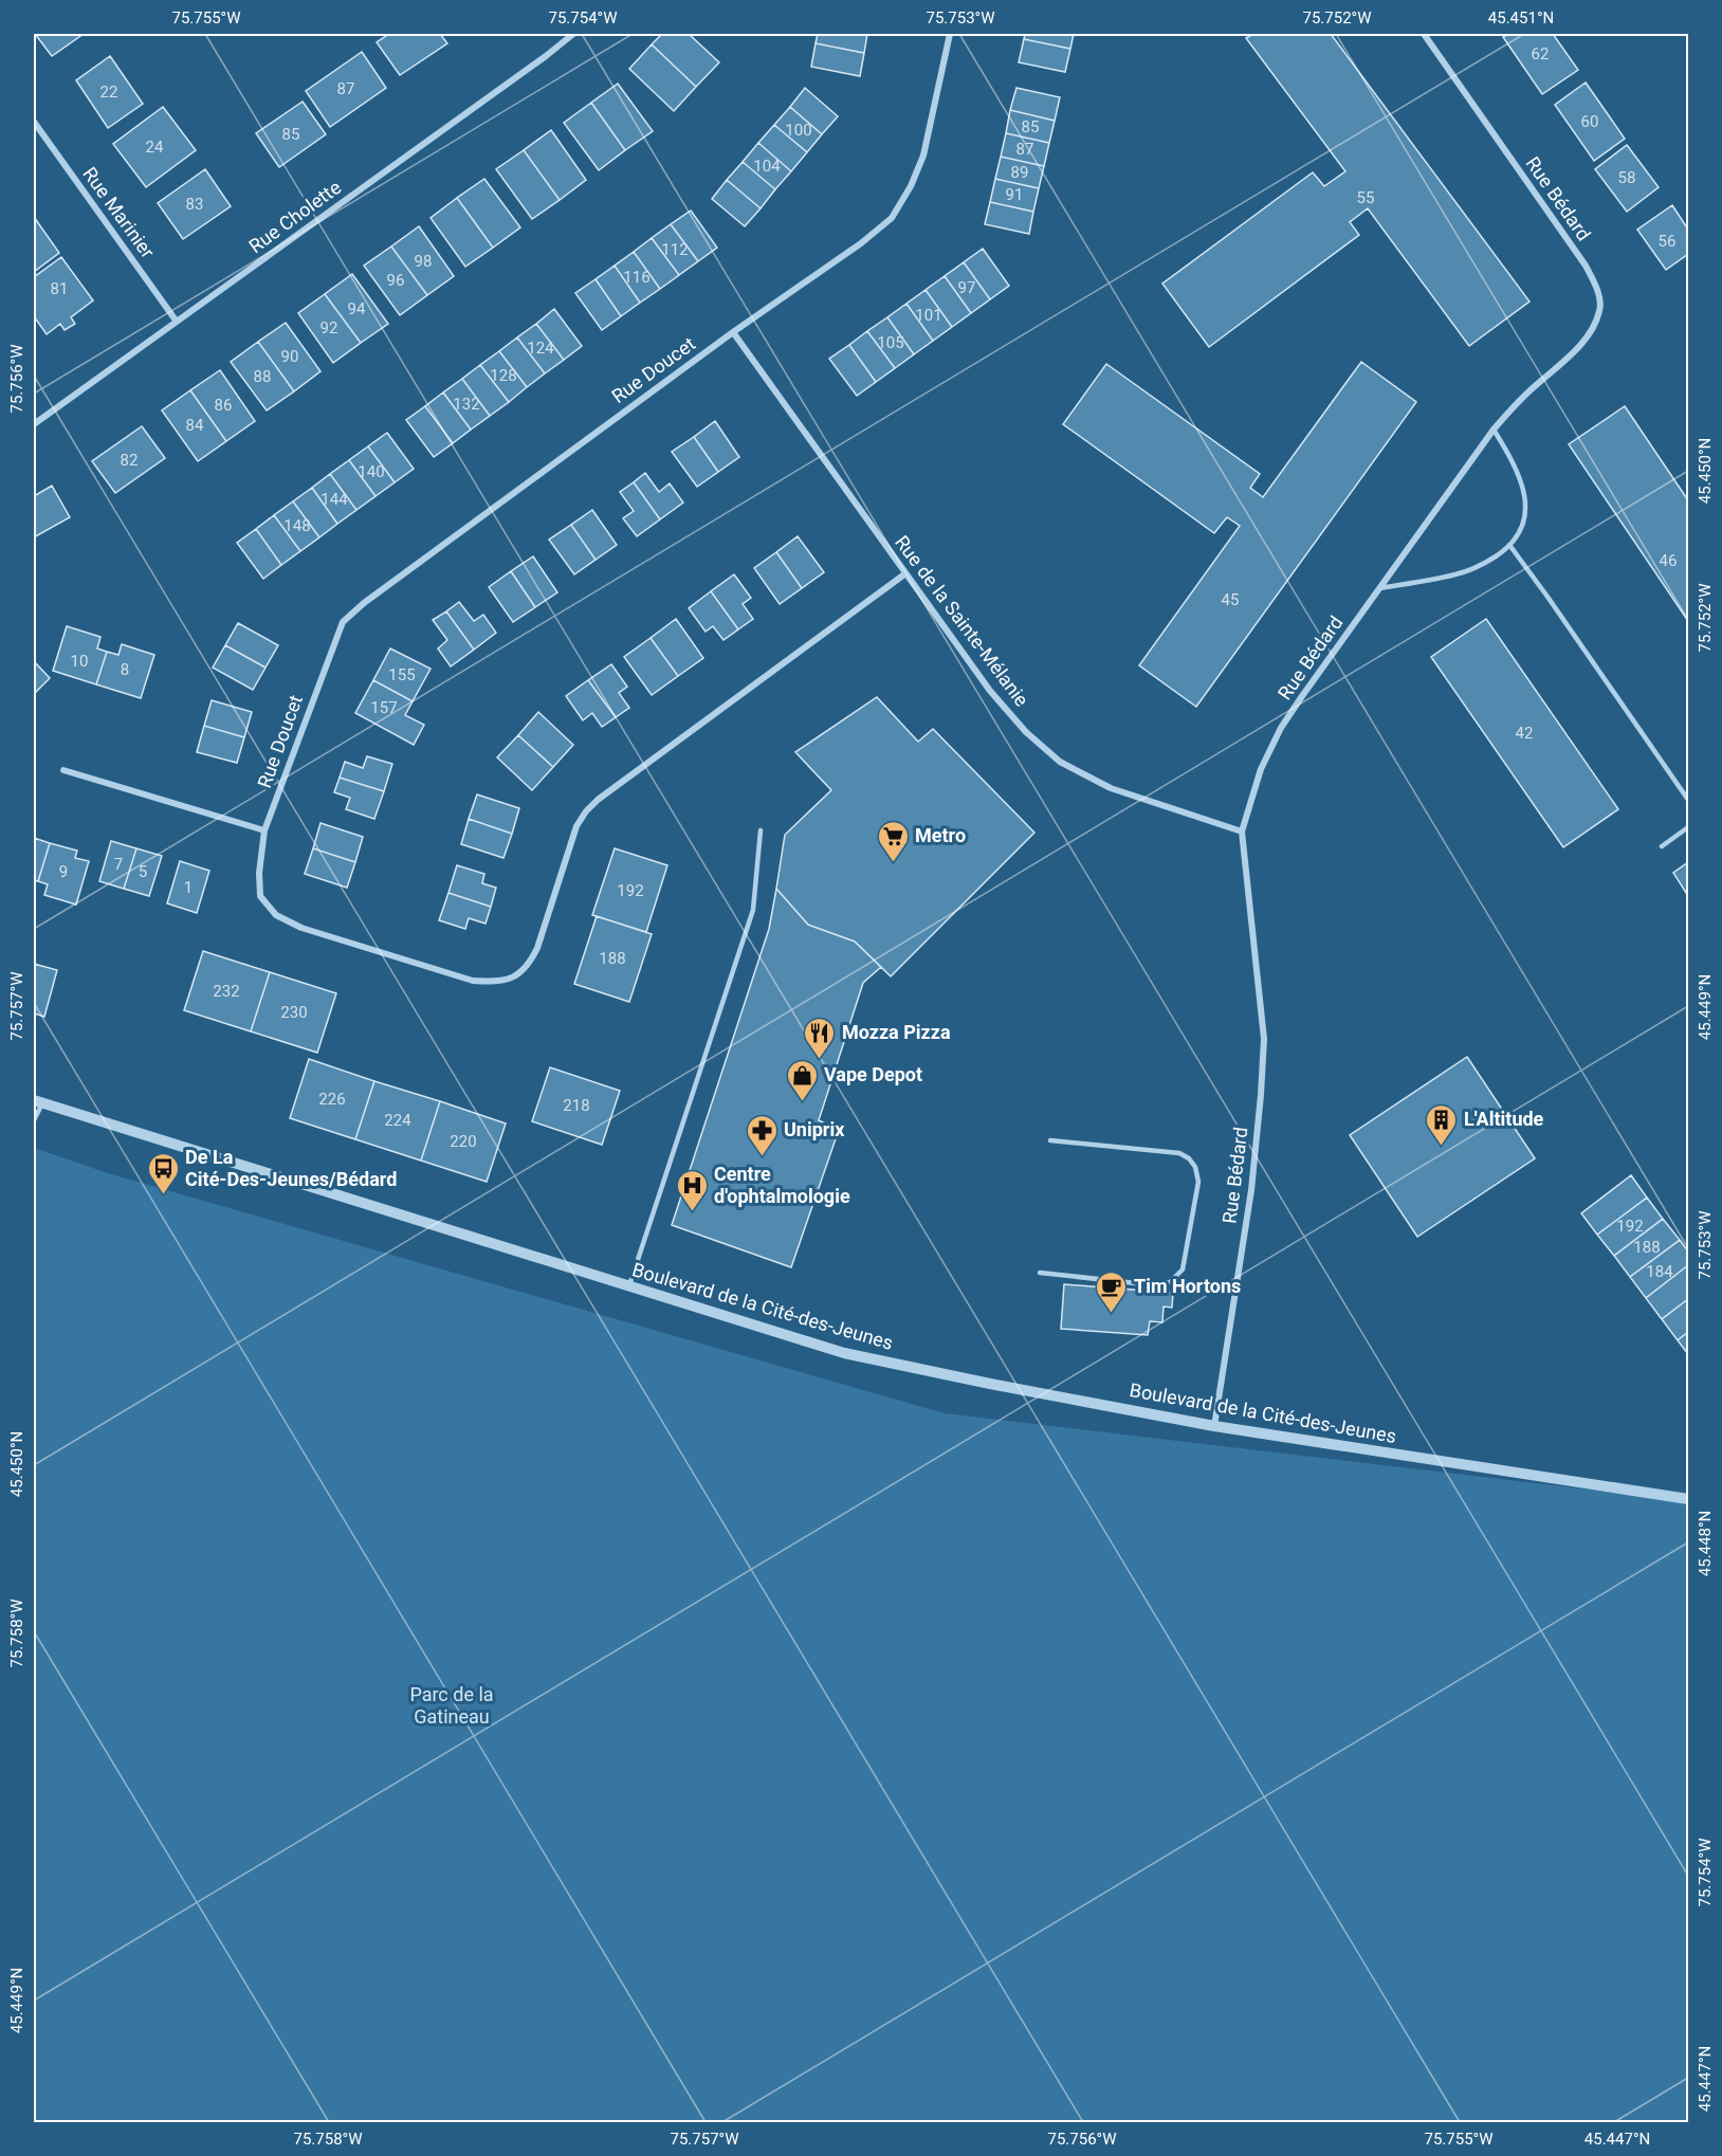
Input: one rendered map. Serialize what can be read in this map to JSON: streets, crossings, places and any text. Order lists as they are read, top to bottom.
{
  "streets": {
    "street": [
      "Rue Bédard",
      "Rue Marinier",
      "Rue Cholette",
      "Rue Doucet",
      "Rue de la Sainte-Mélanie",
      "Boulevard de la Cité-des-Jeunes"
    ]
  },
  "crossings": [
    ["Rue Bédard", "Rue de la Sainte-Mélanie"],
    ["Rue Bédard", "Boulevard de la Cité-des-Jeunes"],
    ["Rue Marinier", "Rue Cholette"],
    ["Rue Doucet", "Rue de la Sainte-Mélanie"]
  ],
  "parks": ["Parc de la Gatineau"],
  "places": {
    "supermarket": ["Metro"],
    "restaurant": ["Mozza Pizza"],
    "shop": ["Vape Depot"],
    "building": ["L'Altitude"],
    "pharmacy": ["Uniprix"],
    "bus stop": ["De La Cité-Des-Jeunes/Bédard"],
    "hospital": ["Centre d'ophtalmologie"],
    "cafe": ["Tim Hortons"]
  },
  "house_numbers": [
    "62",
    "87",
    "22",
    "60",
    "85",
    "100",
    "85",
    "24",
    "87",
    "104",
    "89",
    "58",
    "91",
    "55",
    "83",
    "56",
    "112",
    "98",
    "116",
    "96",
    "97",
    "81",
    "94",
    "101",
    "92",
    "105",
    "124",
    "90",
    "128",
    "88",
    "132",
    "86",
    "84",
    "82",
    "140",
    "144",
    "148",
    "46",
    "45",
    "10",
    "8",
    "155",
    "157",
    "42",
    "7",
    "9",
    "5",
    "1",
    "192",
    "188",
    "232",
    "230",
    "226",
    "218",
    "224",
    "220",
    "192",
    "188",
    "184"
  ],
  "coordinates": [
    "75.755°W",
    "75.754°W",
    "75.753°W",
    "75.752°W",
    "45.451°N",
    "75.756°W",
    "45.450°N",
    "75.757°W",
    "45.449°N",
    "45.448°N",
    "75.758°W",
    "45.447°N"
  ]
}
